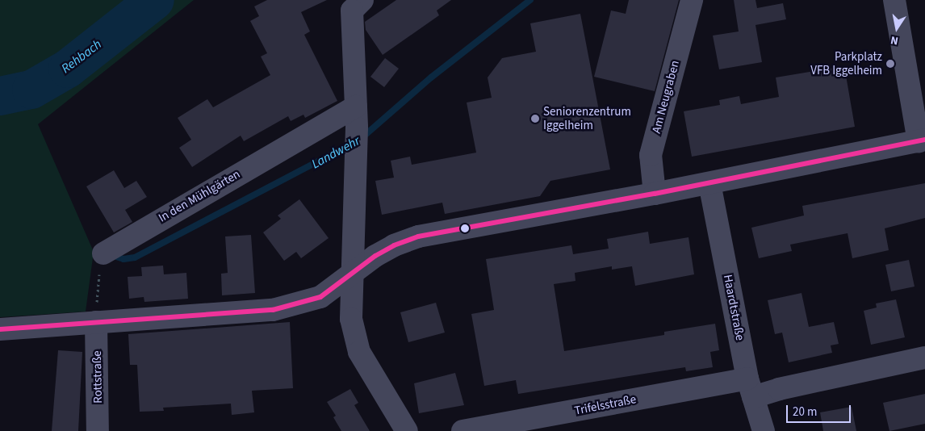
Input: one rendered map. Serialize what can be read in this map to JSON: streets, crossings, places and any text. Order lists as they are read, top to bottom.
{
  "streets": {
    "street": [
      "Am Neugraben",
      "In den Mühlgärten",
      "Haardtstraße",
      "Rottstraße",
      "Trifelsstraße"
    ]
  },
  "crossings": [
    ["Haardtstraße", "Trifelsstraße"]
  ],
  "water": ["Rehbach", "Landwehr"],
  "places": ["Parkplatz VFB Iggelheim", "Seniorenzentrum Iggelheim"],
  "scale_bar": "20 m",
  "north": "bottom"
}
